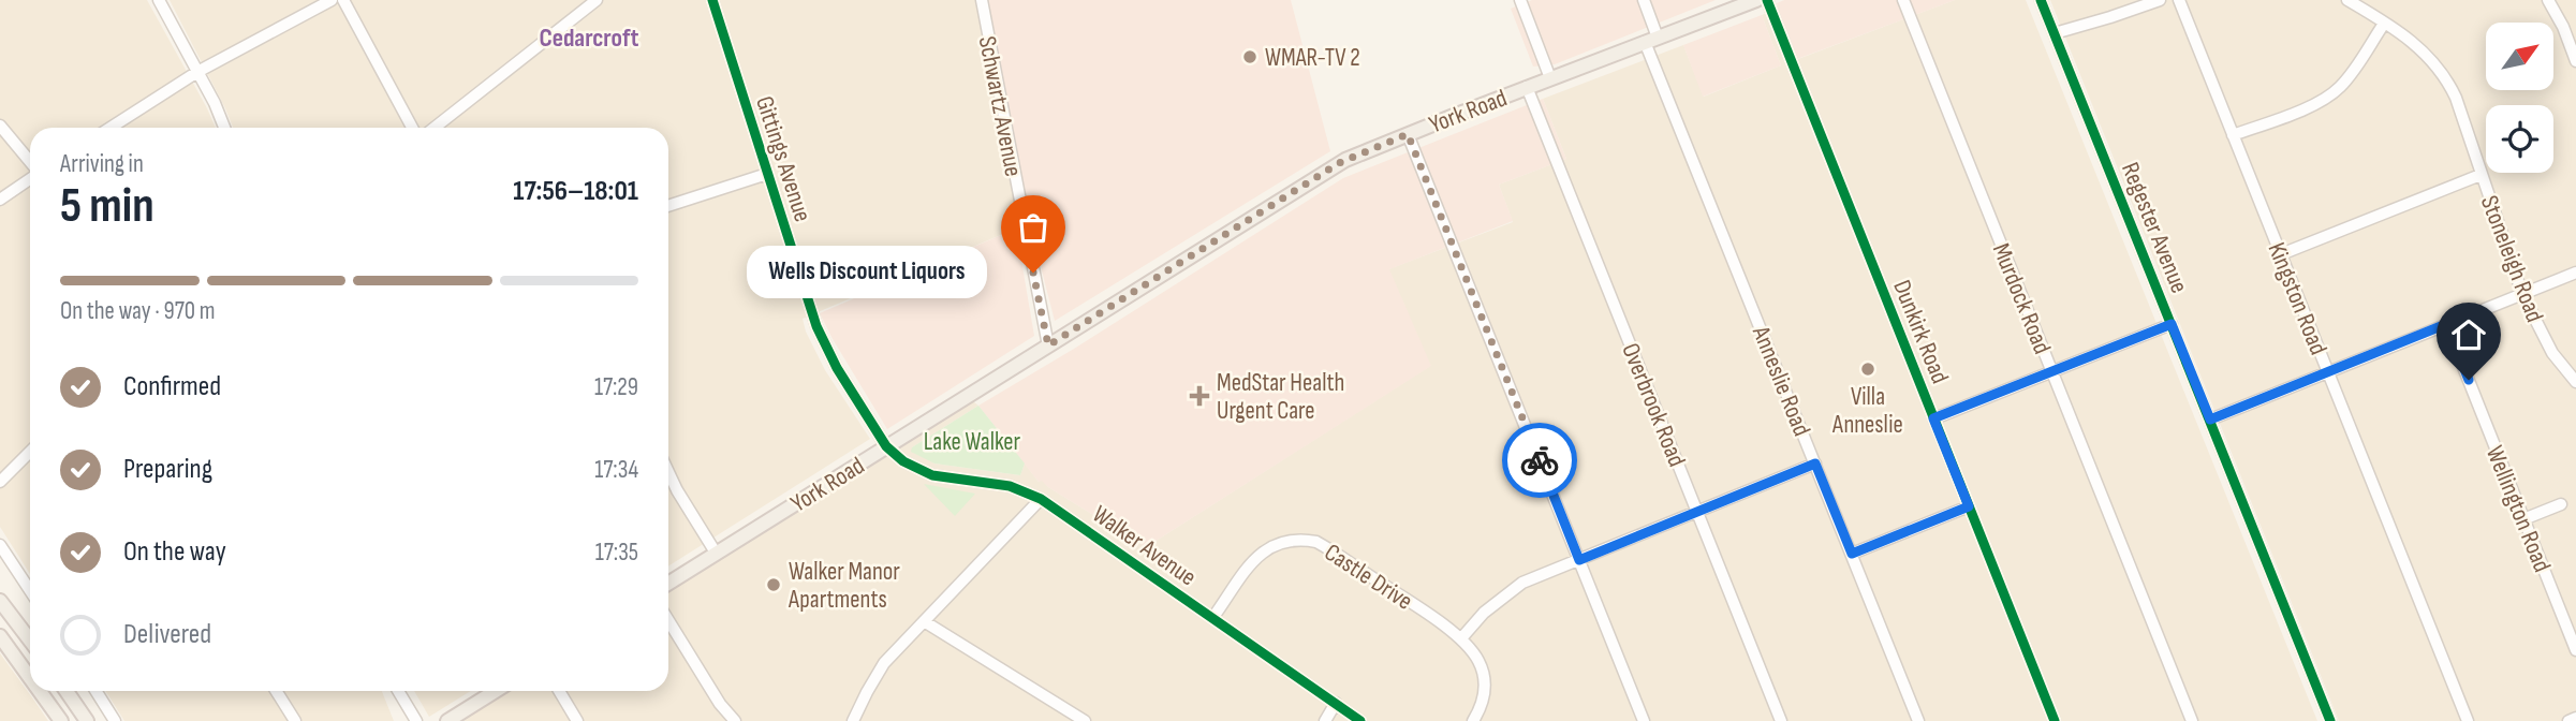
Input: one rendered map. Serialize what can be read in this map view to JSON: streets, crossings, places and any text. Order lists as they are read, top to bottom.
{
  "streets": {
    "main road": ["York Road"],
    "street": [
      "Schwartz Avenue",
      "Gittings Avenue",
      "Regester Avenue",
      "Stoneleigh Road",
      "Murdock Road",
      "Kingston Road",
      "Dunkirk Road",
      "Anneslie Road",
      "Overbrook Road",
      "Wellington Road",
      "Walker Avenue",
      "Castle Drive"
    ]
  },
  "crossings": [
    ["Schwartz Avenue", "York Road"],
    ["York Road", "Gittings Avenue"],
    ["York Road", "Anneslie Road"],
    ["York Road", "Overbrook Road"],
    ["York Road", "Walker Avenue"],
    ["Gittings Avenue", "Walker Avenue"],
    ["Walker Avenue", "Castle Drive"]
  ],
  "districts": ["Cedarcroft"],
  "parks": ["Lake Walker"],
  "places": {
    "other": [
      "WMAR-TV 2",
      "Wells Discount Liquors",
      "Villa Anneslie",
      "Walker Manor Apartments"
    ],
    "health": ["MedStar Health Urgent Care"]
  },
  "north": "top right",
  "page": {
    "heading": ["5 min", "Arriving in", "17:56–18:01"],
    "bubble": "Wells Discount Liquors",
    "bar": "On the way · 970 m",
    "list": [
      ["Confirmed", "17:29"],
      ["Preparing", "17:34"],
      ["On the way", "17:35"],
      "Delivered"
    ]
  }
}
